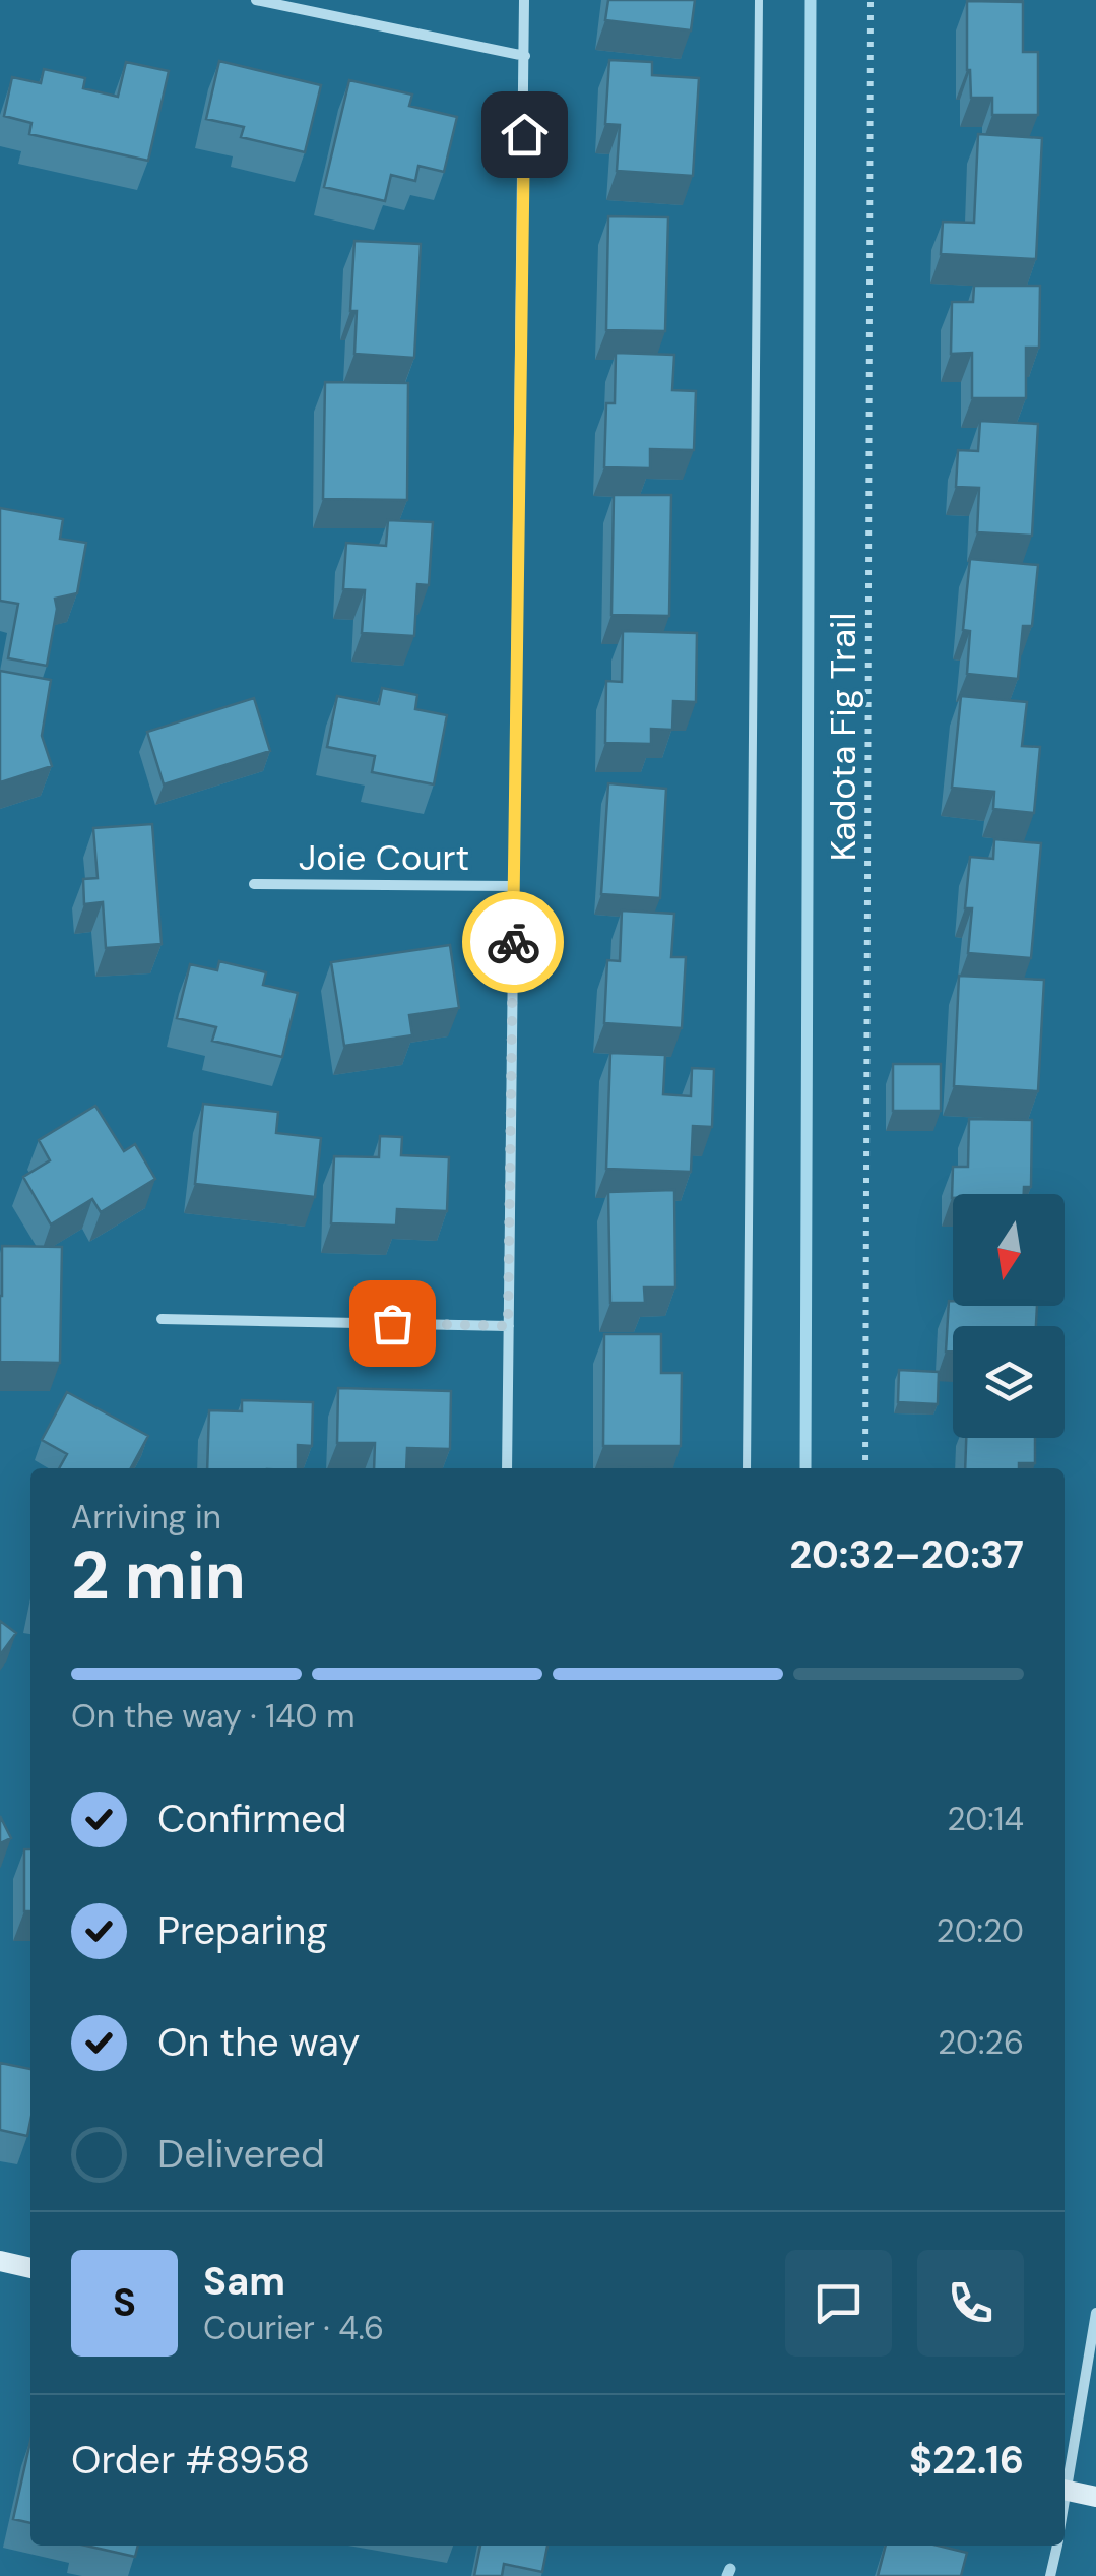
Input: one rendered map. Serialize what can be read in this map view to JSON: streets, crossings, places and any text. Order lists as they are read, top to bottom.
{
  "streets": {
    "street": ["Joie Court"],
    "path": ["Kadota Fig Trail"]
  },
  "north": "bottom",
  "page": {
    "heading": ["2 min", "Arriving in", "20:32–20:37"],
    "panel": [
      "Sam",
      "Courier · 4.6",
      "Order #8958",
      "$22.16"
    ],
    "bar": "On the way · 140 m",
    "list": [
      ["Confirmed", "20:14"],
      ["Preparing", "20:20"],
      ["On the way", "20:26"],
      "Delivered"
    ],
    "round": "S"
  }
}
